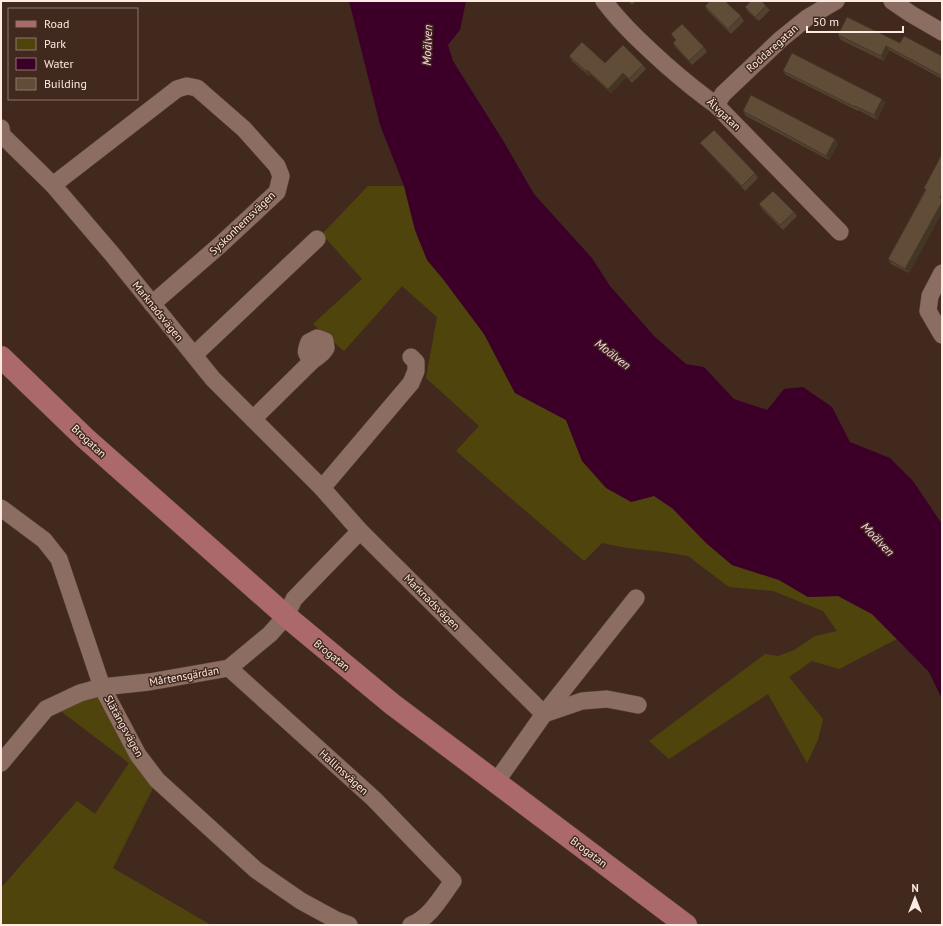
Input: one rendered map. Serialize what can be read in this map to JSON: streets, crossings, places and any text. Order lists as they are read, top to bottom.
{
  "streets": {
    "main road": ["Brogatan"],
    "street": [
      "Roddaregatan",
      "Älvgatan",
      "Syskonhemsvägen",
      "Marknadsvägen",
      "Mårtensgärdan",
      "Slätängsvägen",
      "Hallinsvägen"
    ]
  },
  "crossings": [
    ["Roddaregatan", "Älvgatan"],
    ["Syskonhemsvägen", "Marknadsvägen"],
    ["Marknadsvägen", "Mårtensgärdan"],
    ["Brogatan", "Mårtensgärdan"],
    ["Mårtensgärdan", "Slätängsvägen"],
    ["Mårtensgärdan", "Hallinsvägen"]
  ],
  "water": ["Moälven"],
  "legend": [
    "Road",
    "Park",
    "Water",
    "Building"
  ],
  "scale_bar": "50 m",
  "north": "top"
}
